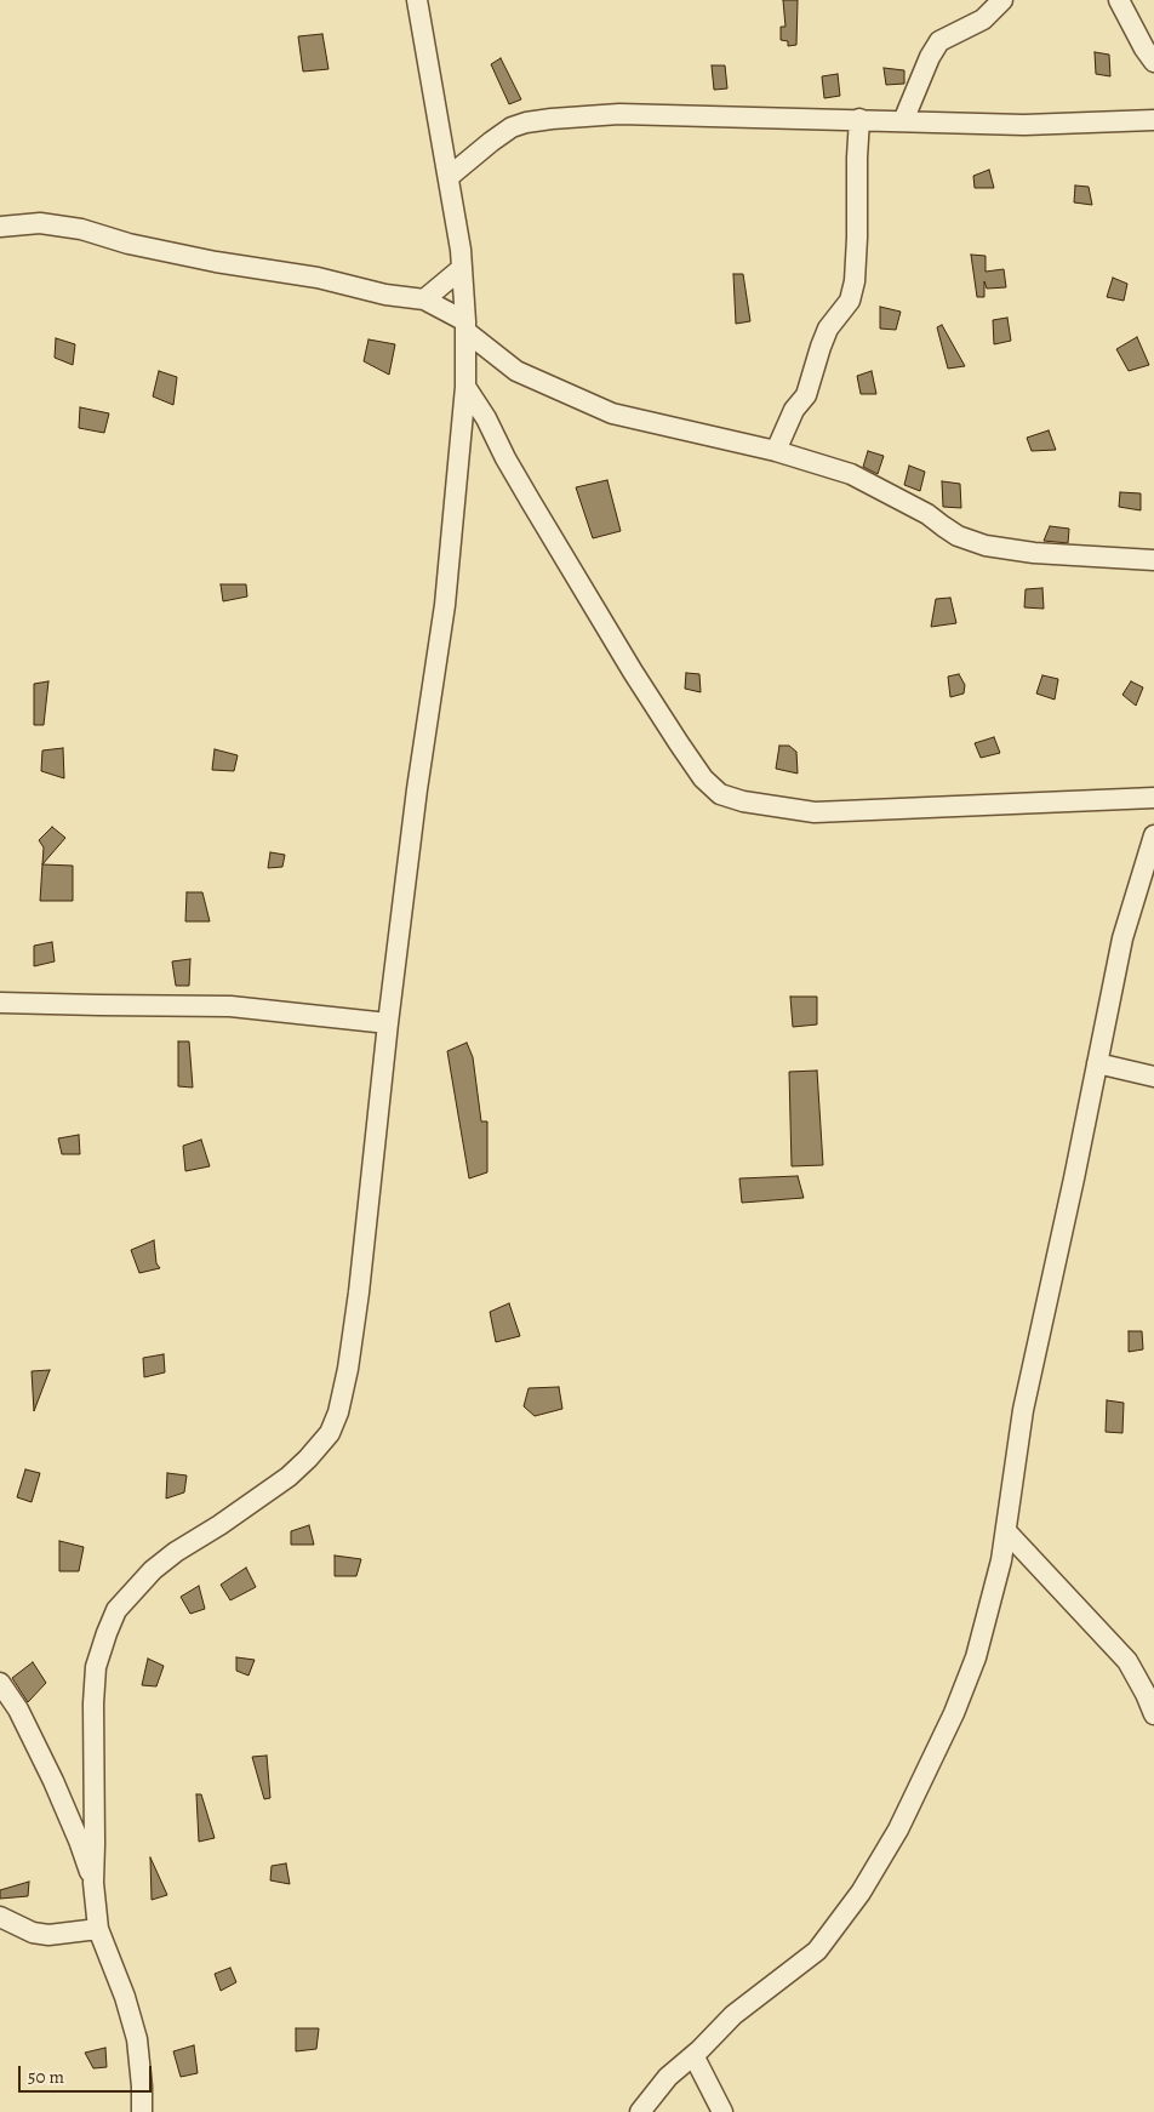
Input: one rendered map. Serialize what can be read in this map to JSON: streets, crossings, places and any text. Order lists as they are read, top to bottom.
{
  "scale_bar": "50 m"
}
